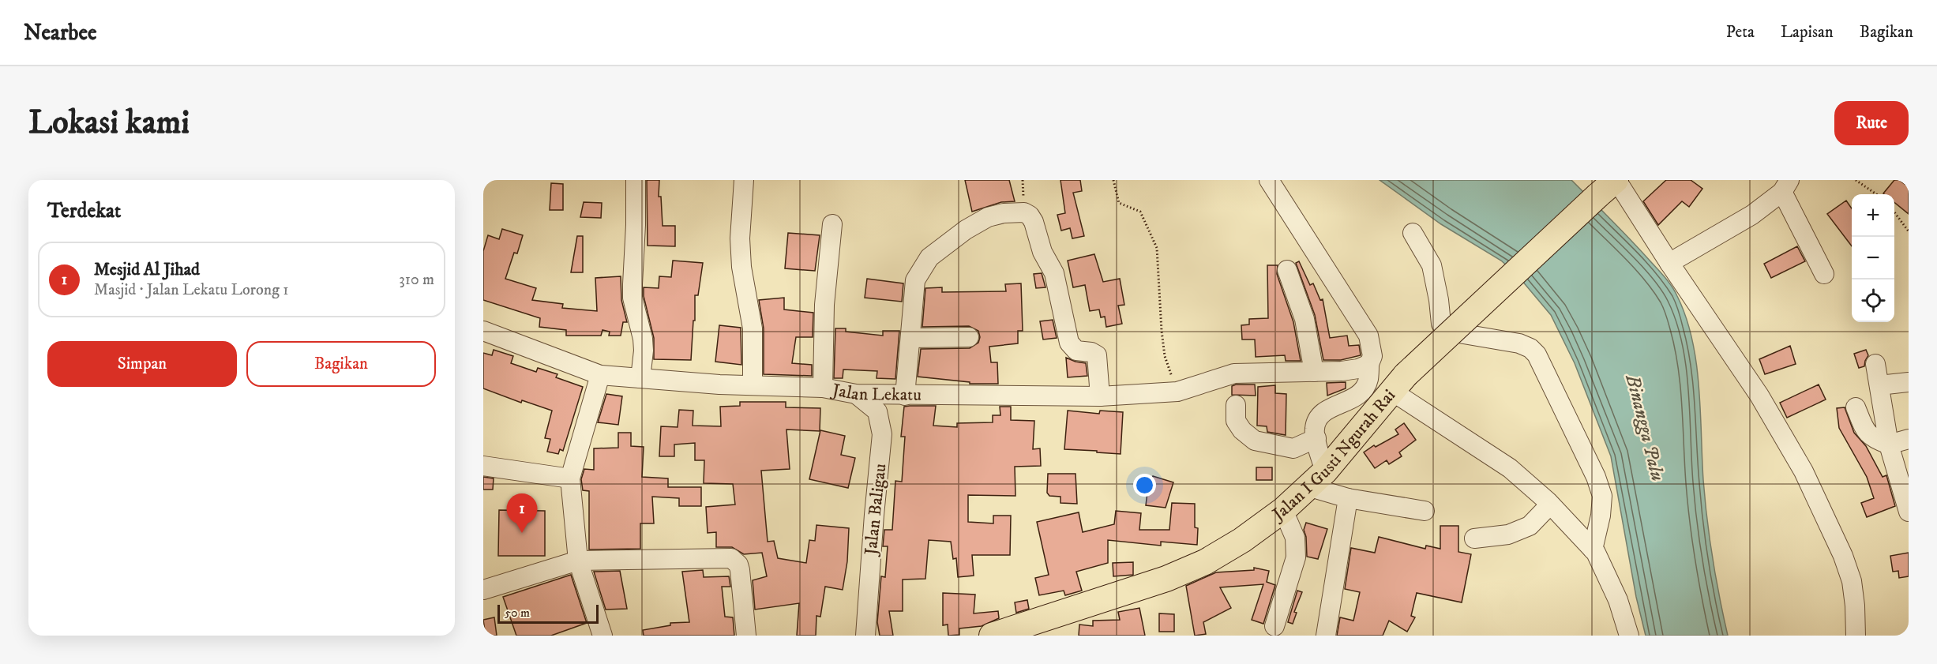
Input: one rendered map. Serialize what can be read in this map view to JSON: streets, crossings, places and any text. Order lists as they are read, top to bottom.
{
  "streets": {
    "main road": ["Jalan I Gusti Ngurah Rai"],
    "street": ["Jalan Lekatu", "Jalan Baligau"]
  },
  "crossings": [
    ["Jalan Lekatu", "Jalan Baligau"]
  ],
  "water": ["Binangga Palu"],
  "scale_bar": "50 m",
  "page": {
    "header": "Nearbee",
    "nav": ["Peta", "Lapisan", "Bagikan"],
    "buttons": [
      "Rute",
      ["Simpan", "Bagikan"]
    ],
    "title": "Lokasi kami",
    "heading": "Terdekat",
    "map_buttons": ["+", "−"],
    "list": [
      {
        "mark": "1",
        "name": "Mesjid Al Jihad",
        "note": "Masjid · Jalan Lekatu Lorong 1",
        "value": "310 m"
      }
    ],
    "pins": "1",
    "scale": "50 m"
  }
}
